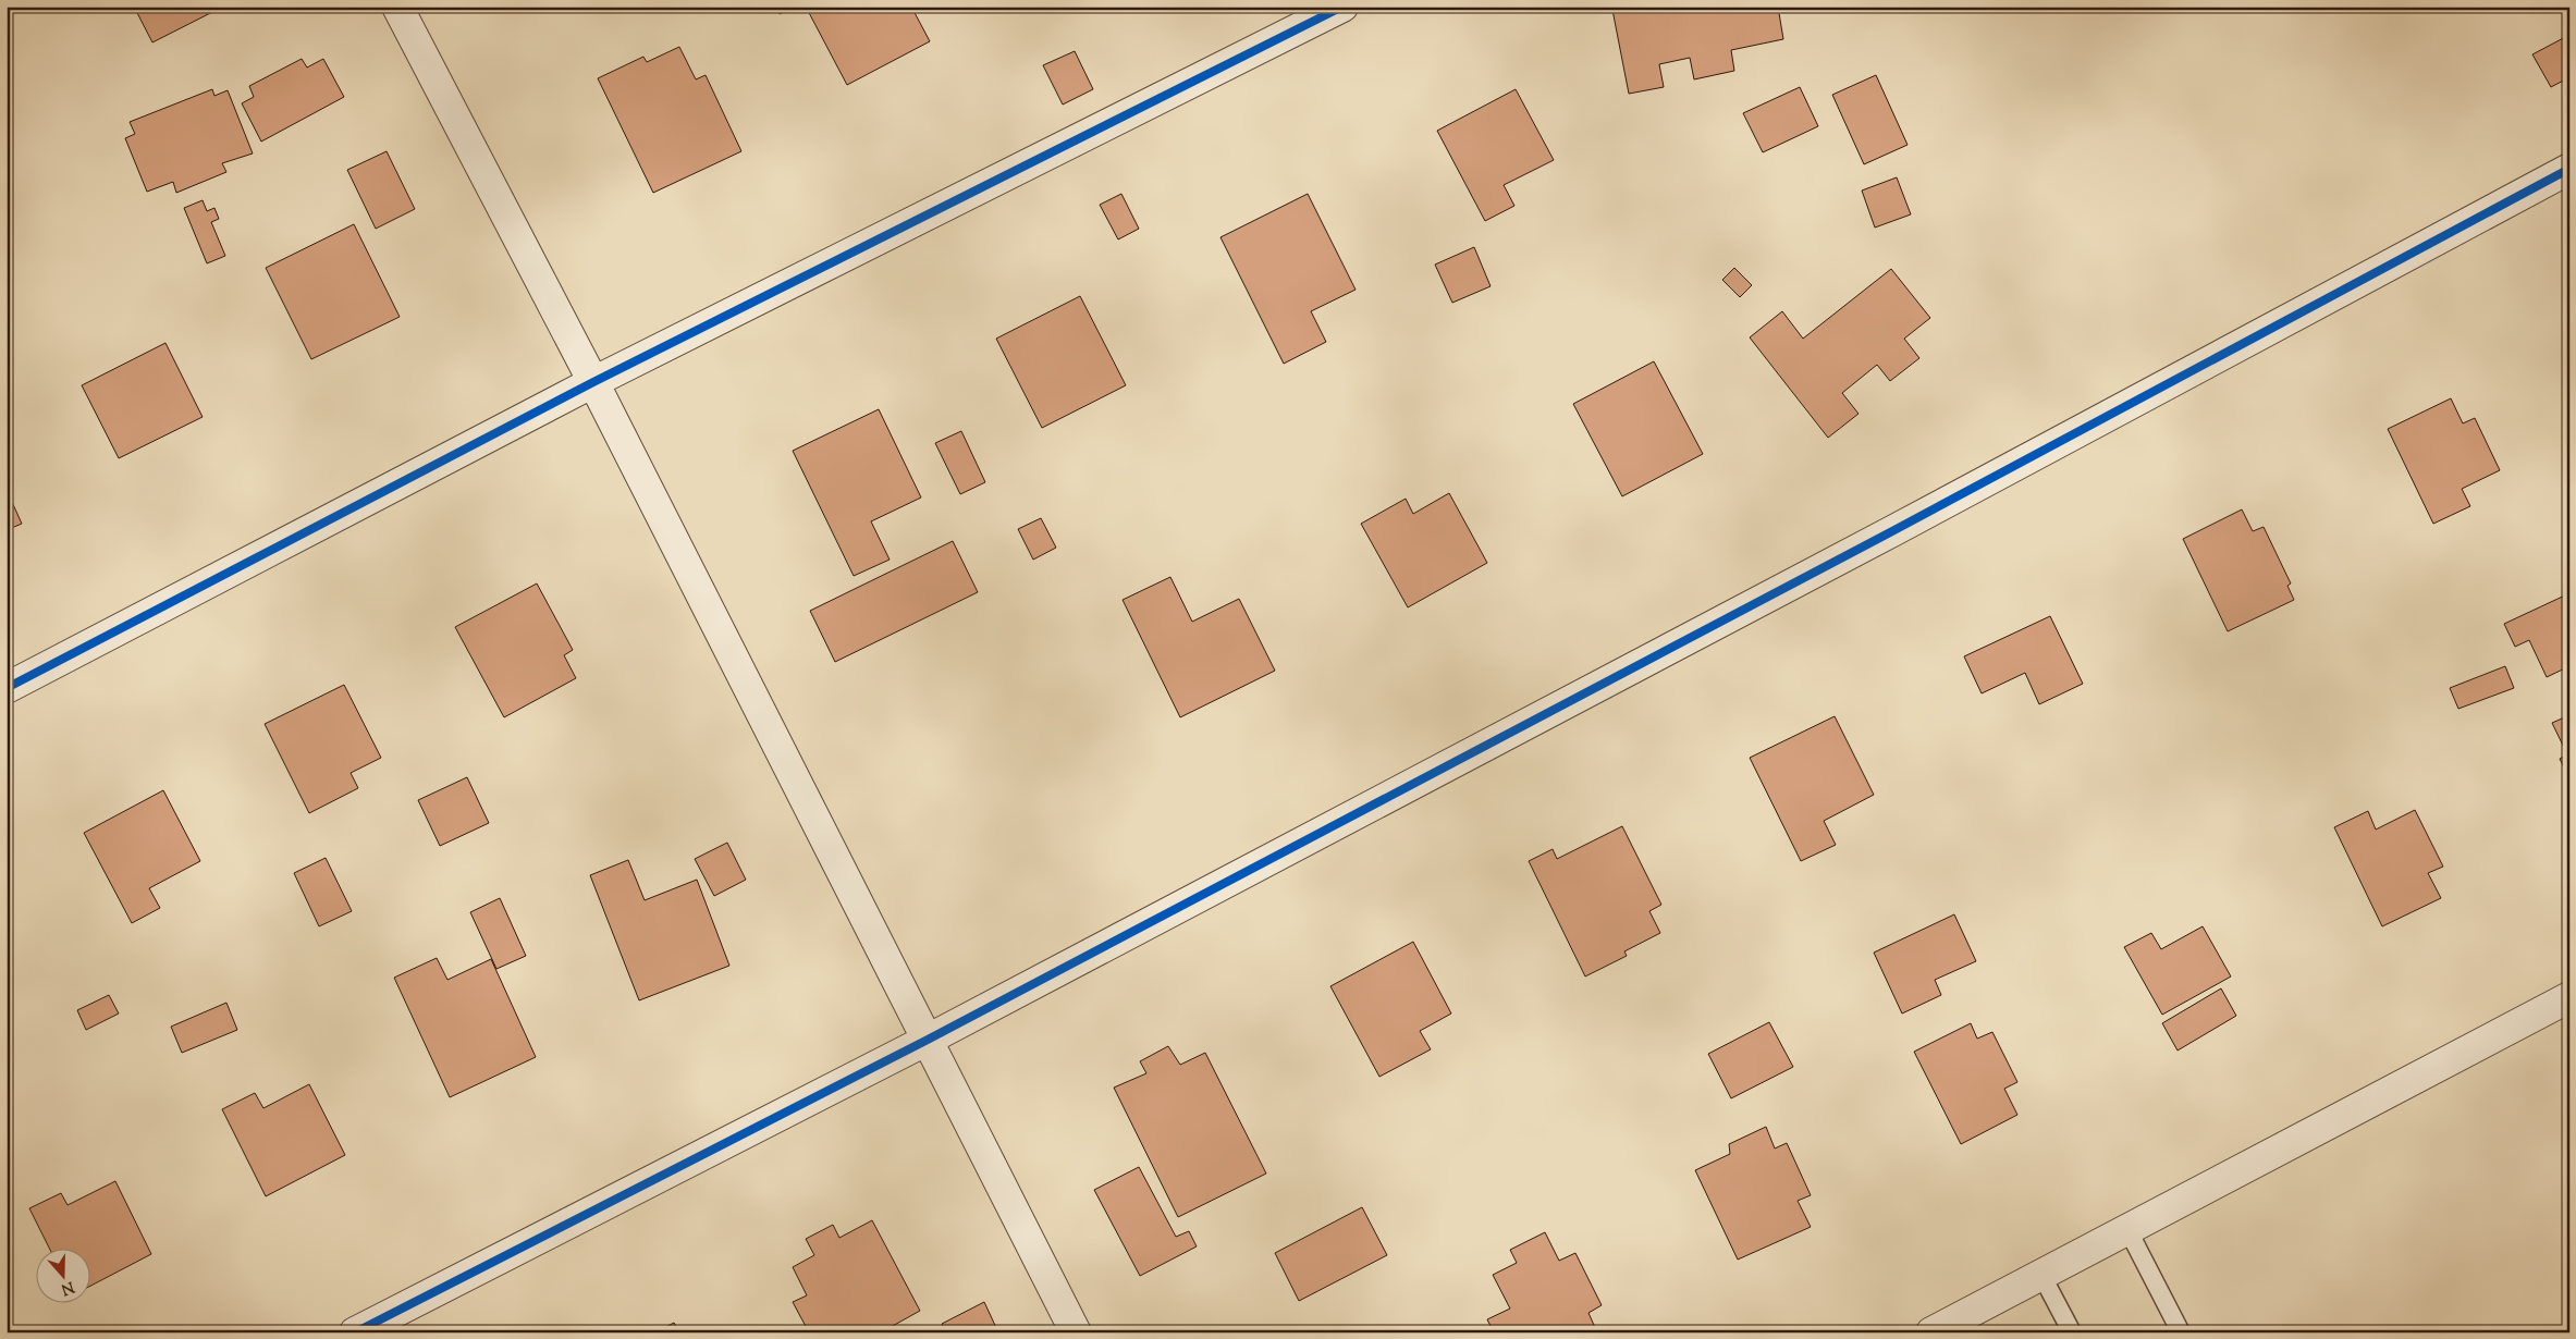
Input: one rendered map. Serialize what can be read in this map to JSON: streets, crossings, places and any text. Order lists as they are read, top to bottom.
{
  "north": "bottom"
}
